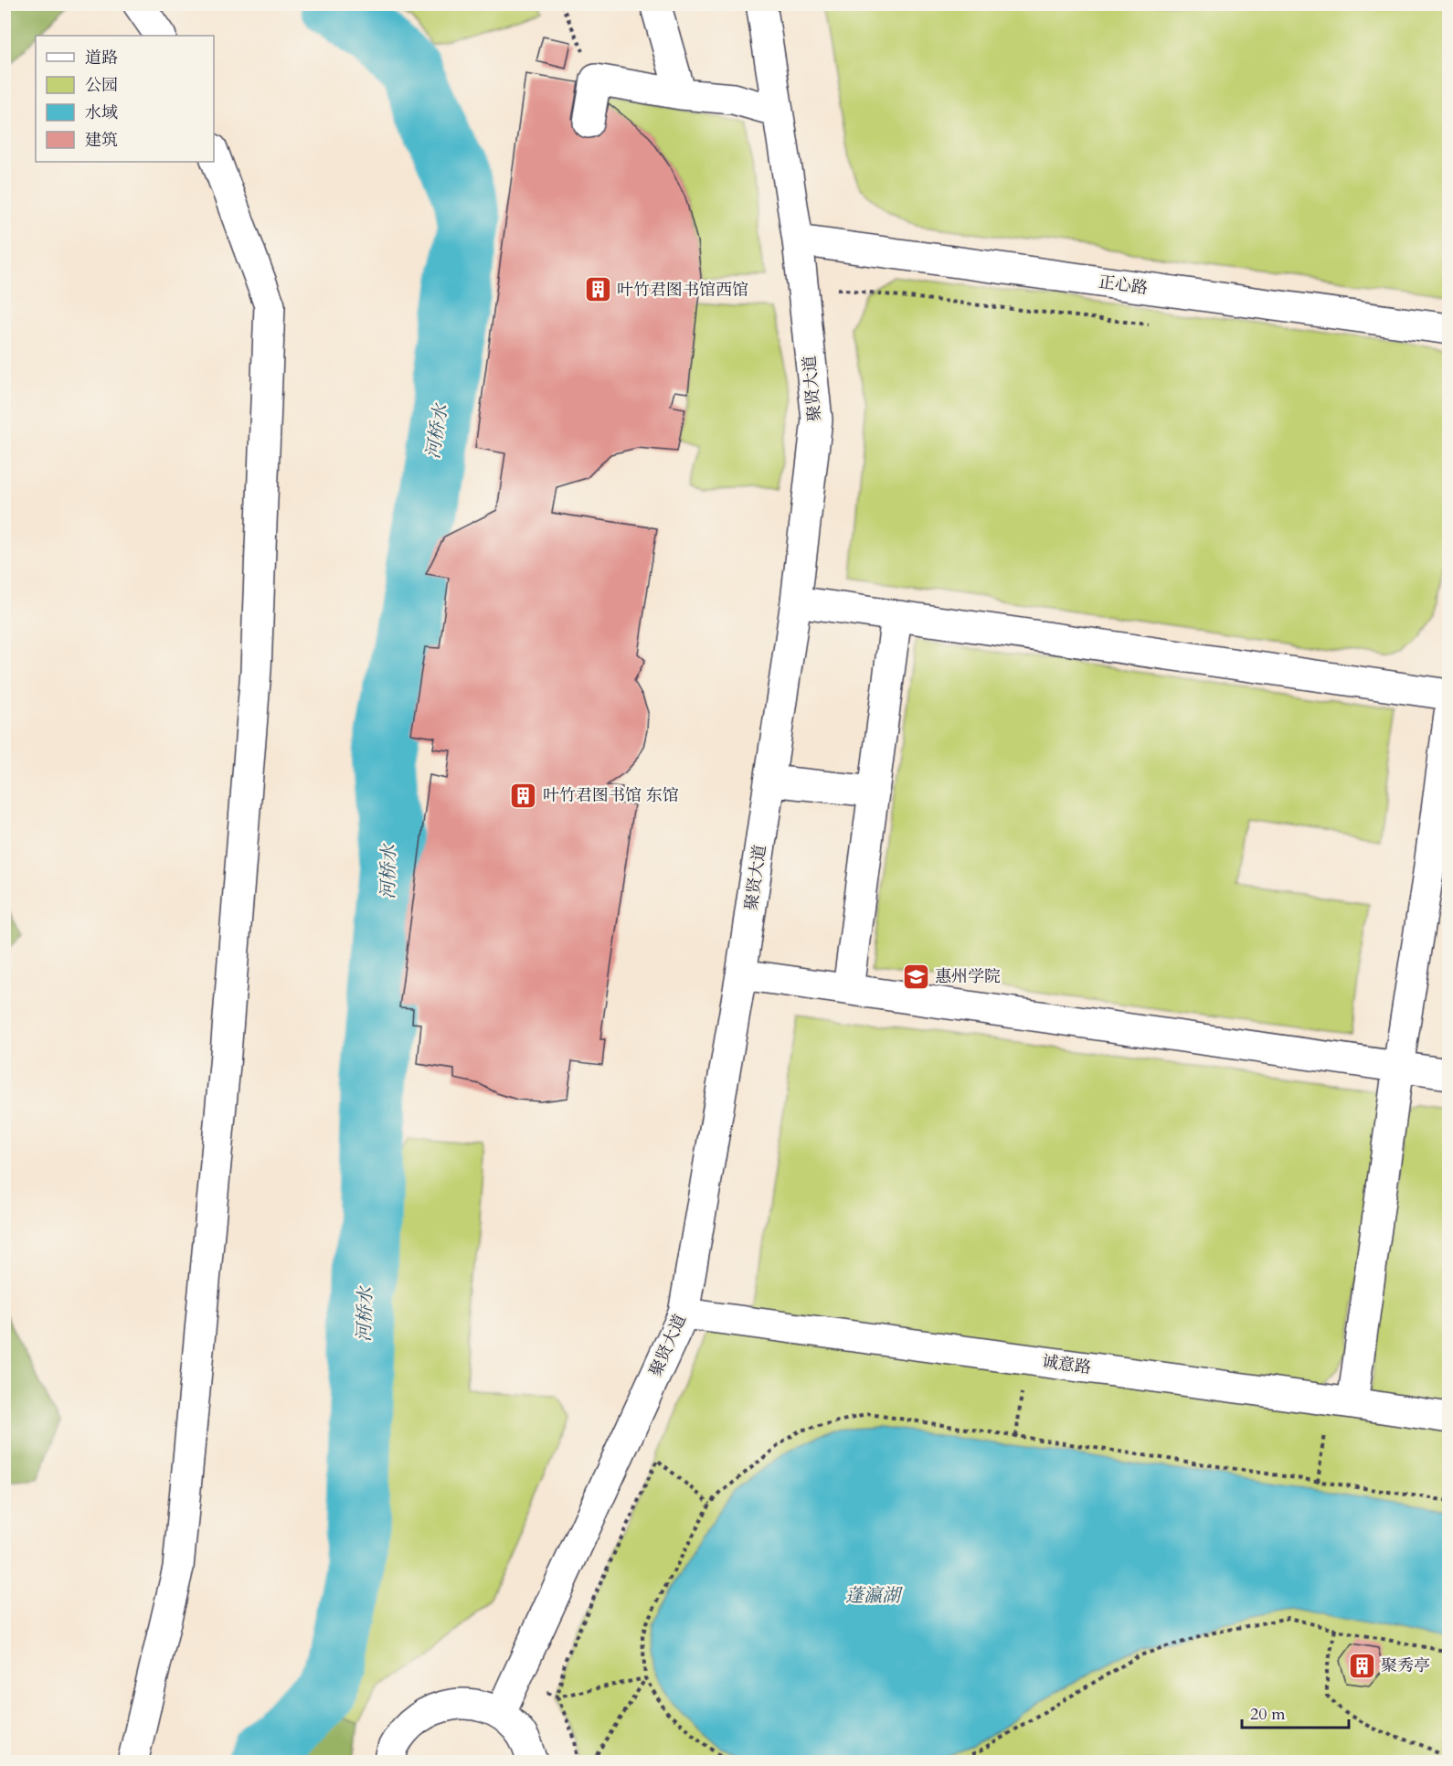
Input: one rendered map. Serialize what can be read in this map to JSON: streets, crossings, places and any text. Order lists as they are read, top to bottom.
{
  "streets": {
    "street": ["正心路", "聚贤大道", "诚意路"]
  },
  "crossings": [
    ["正心路", "聚贤大道"],
    ["聚贤大道", "诚意路"]
  ],
  "water": ["河桥水", "蓬瀛湖"],
  "places": {
    "building": ["叶竹君图书馆西馆", "叶竹君图书馆 东馆", "聚秀亭"],
    "school or university": ["惠州学院"]
  },
  "legend": [
    "道路",
    "公园",
    "水域",
    "建筑"
  ],
  "scale_bar": "20 m"
}
